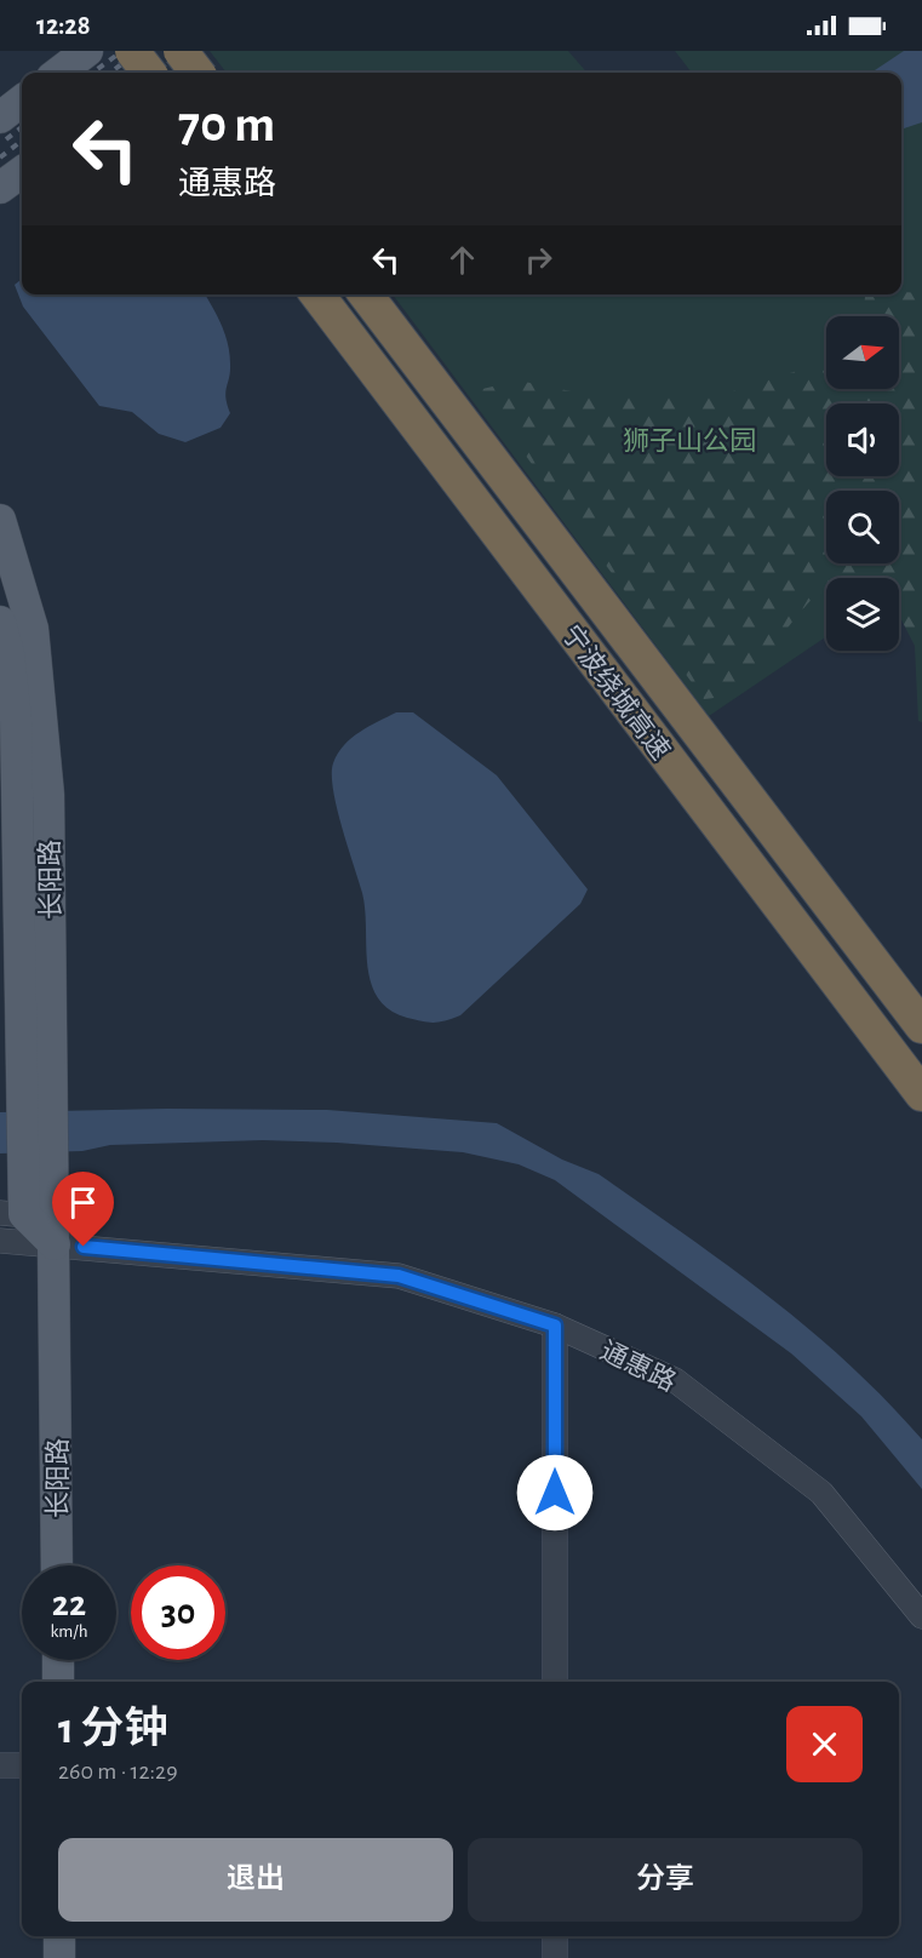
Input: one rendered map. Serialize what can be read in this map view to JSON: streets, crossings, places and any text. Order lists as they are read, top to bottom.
{
  "streets": {
    "highway": ["宁波绕城高速"],
    "main road": ["长阳路"],
    "street": ["通惠路"]
  },
  "crossings": [
    ["长阳路", "通惠路"]
  ],
  "parks": ["狮子山公园"],
  "north": "right",
  "page": {
    "status": "12:28",
    "turn": ["70 m", "通惠路"],
    "speed": "22 km/h",
    "limit": "30",
    "heading": ["1 分钟", "260 m · 12:29"],
    "buttons": ["退出", "分享"]
  }
}
